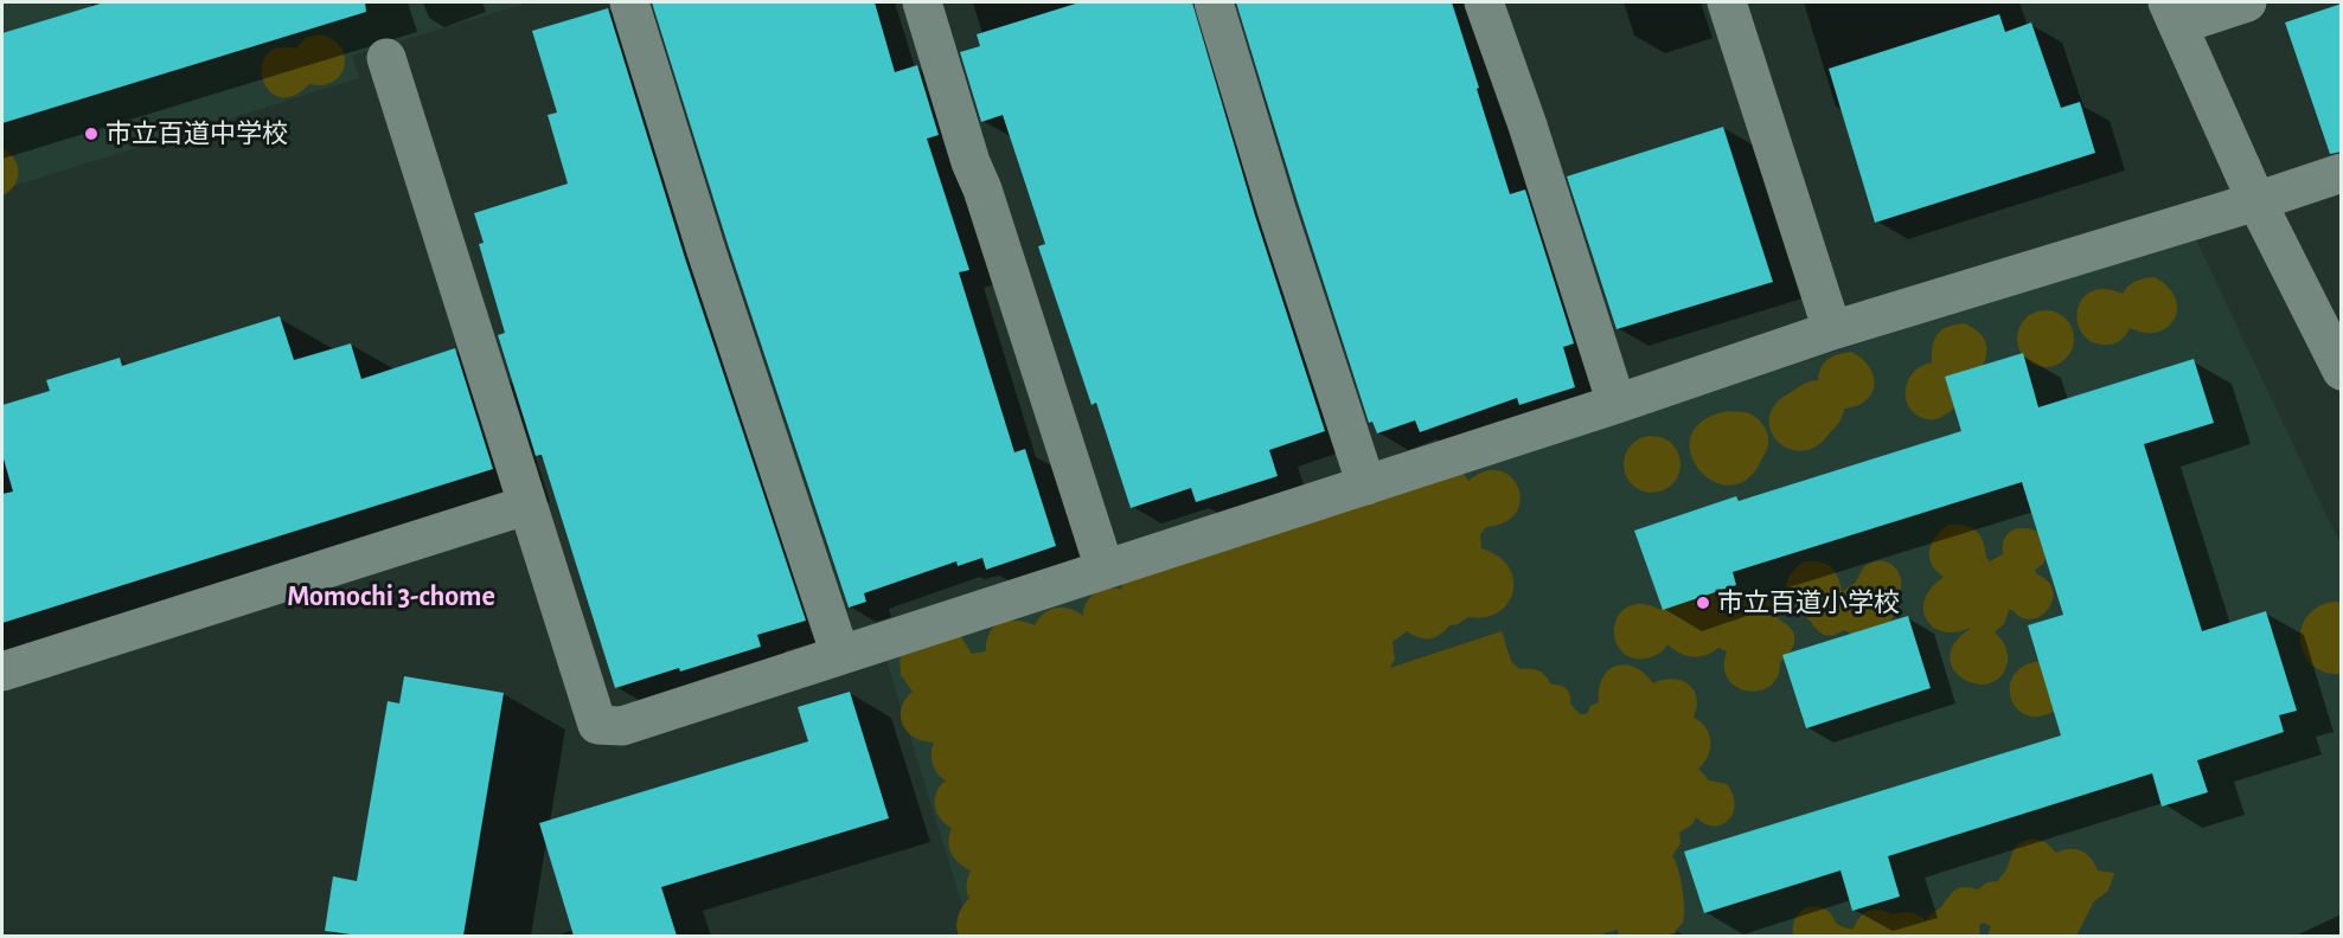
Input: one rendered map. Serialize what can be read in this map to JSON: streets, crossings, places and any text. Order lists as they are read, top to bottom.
{
  "districts": ["Momochi 3-chome"],
  "places": ["市立百道中学校", "市立百道小学校"]
}
